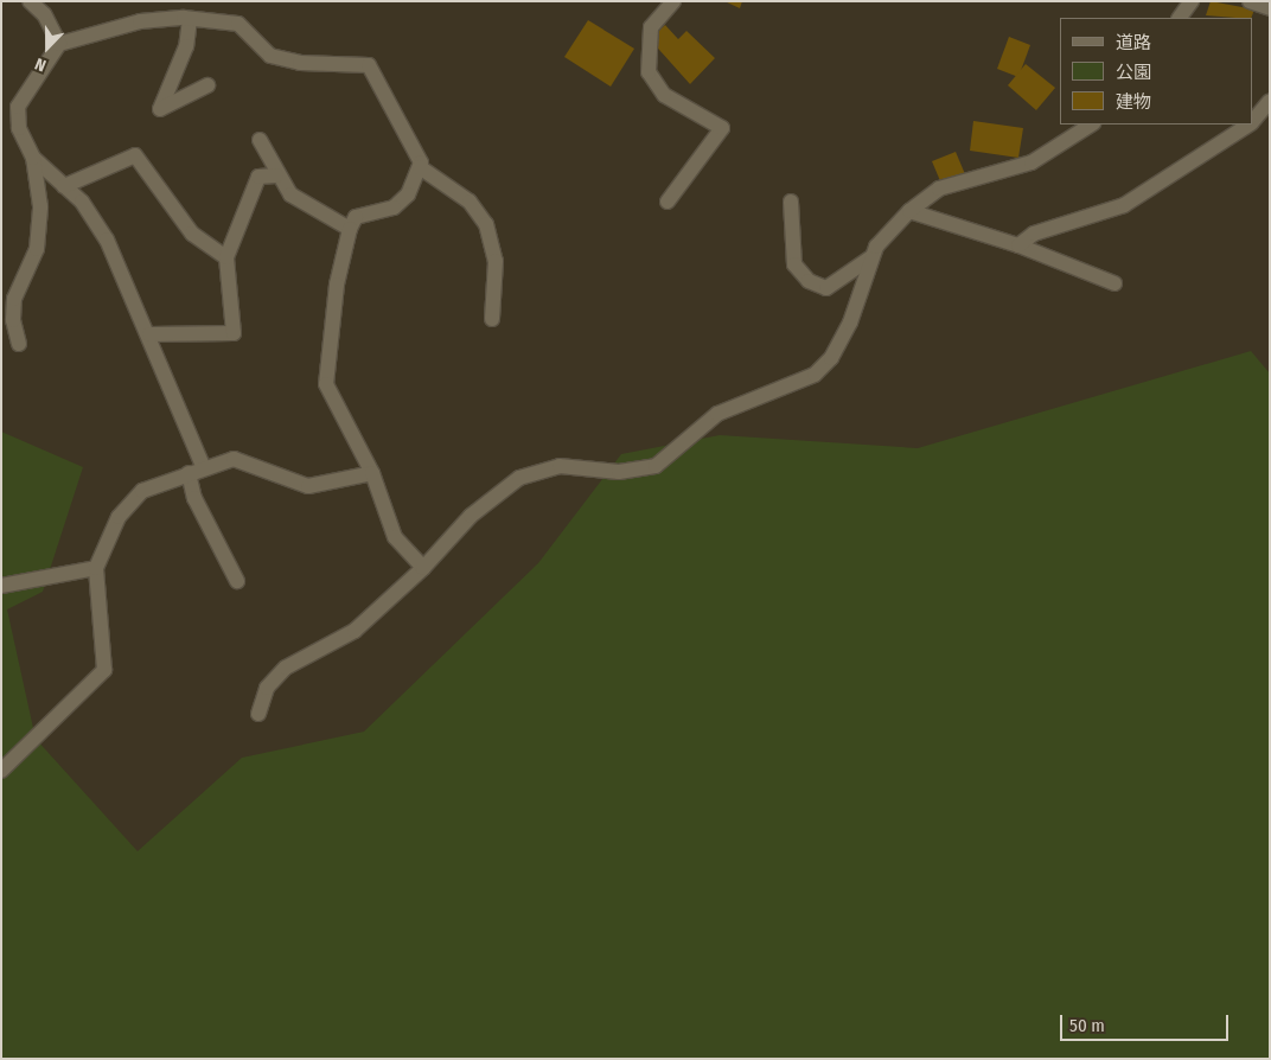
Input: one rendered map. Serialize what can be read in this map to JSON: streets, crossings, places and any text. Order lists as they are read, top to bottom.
{
  "legend": ["道路", "公園", "建物"],
  "scale_bar": "50 m",
  "north": "bottom"
}
